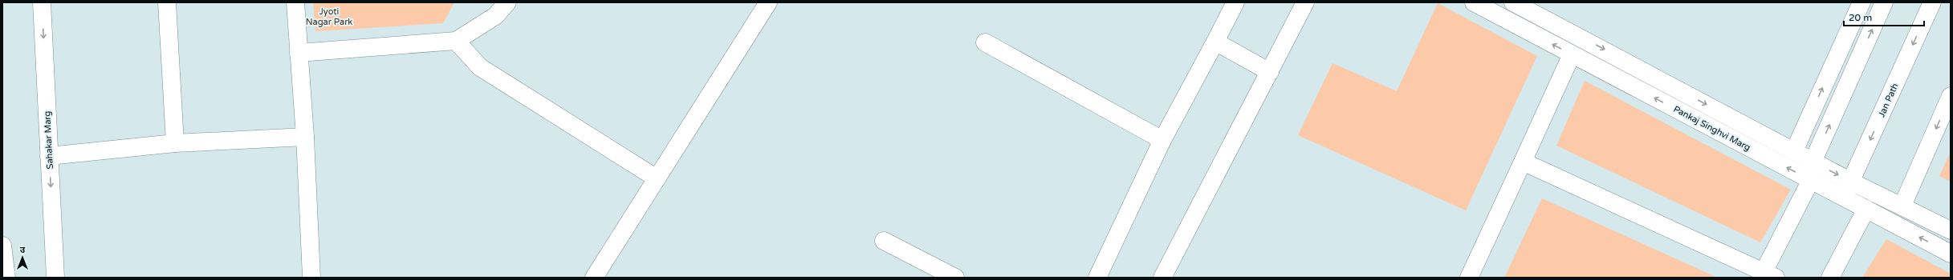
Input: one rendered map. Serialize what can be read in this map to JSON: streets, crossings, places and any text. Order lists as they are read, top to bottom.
{
  "streets": {
    "street": ["Jan Path", "Pankaj Singhvi Marg", "Sahakar Marg"]
  },
  "crossings": [
    ["Jan Path", "Pankaj Singhvi Marg"]
  ],
  "parks": ["Jyoti Nagar Park"],
  "scale_bar": "20 m",
  "north": "top"
}
